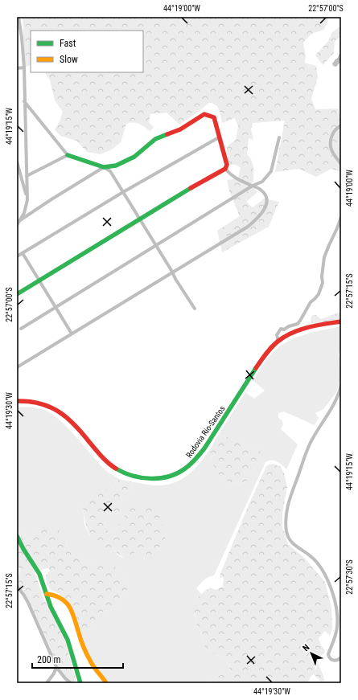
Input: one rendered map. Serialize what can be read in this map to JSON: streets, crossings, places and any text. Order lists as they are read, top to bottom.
{
  "streets": {
    "main road": ["Rodovia Rio-Santos"]
  },
  "legend": ["Fast", "Slow"],
  "scale_bar": "200 m",
  "north": "top left",
  "coordinates": [
    "44°19'00\"W",
    "22°57'00\"S",
    "44°19'15\"W",
    "22°57'15\"S",
    "44°19'30\"W",
    "22°57'30\"S"
  ]
}
